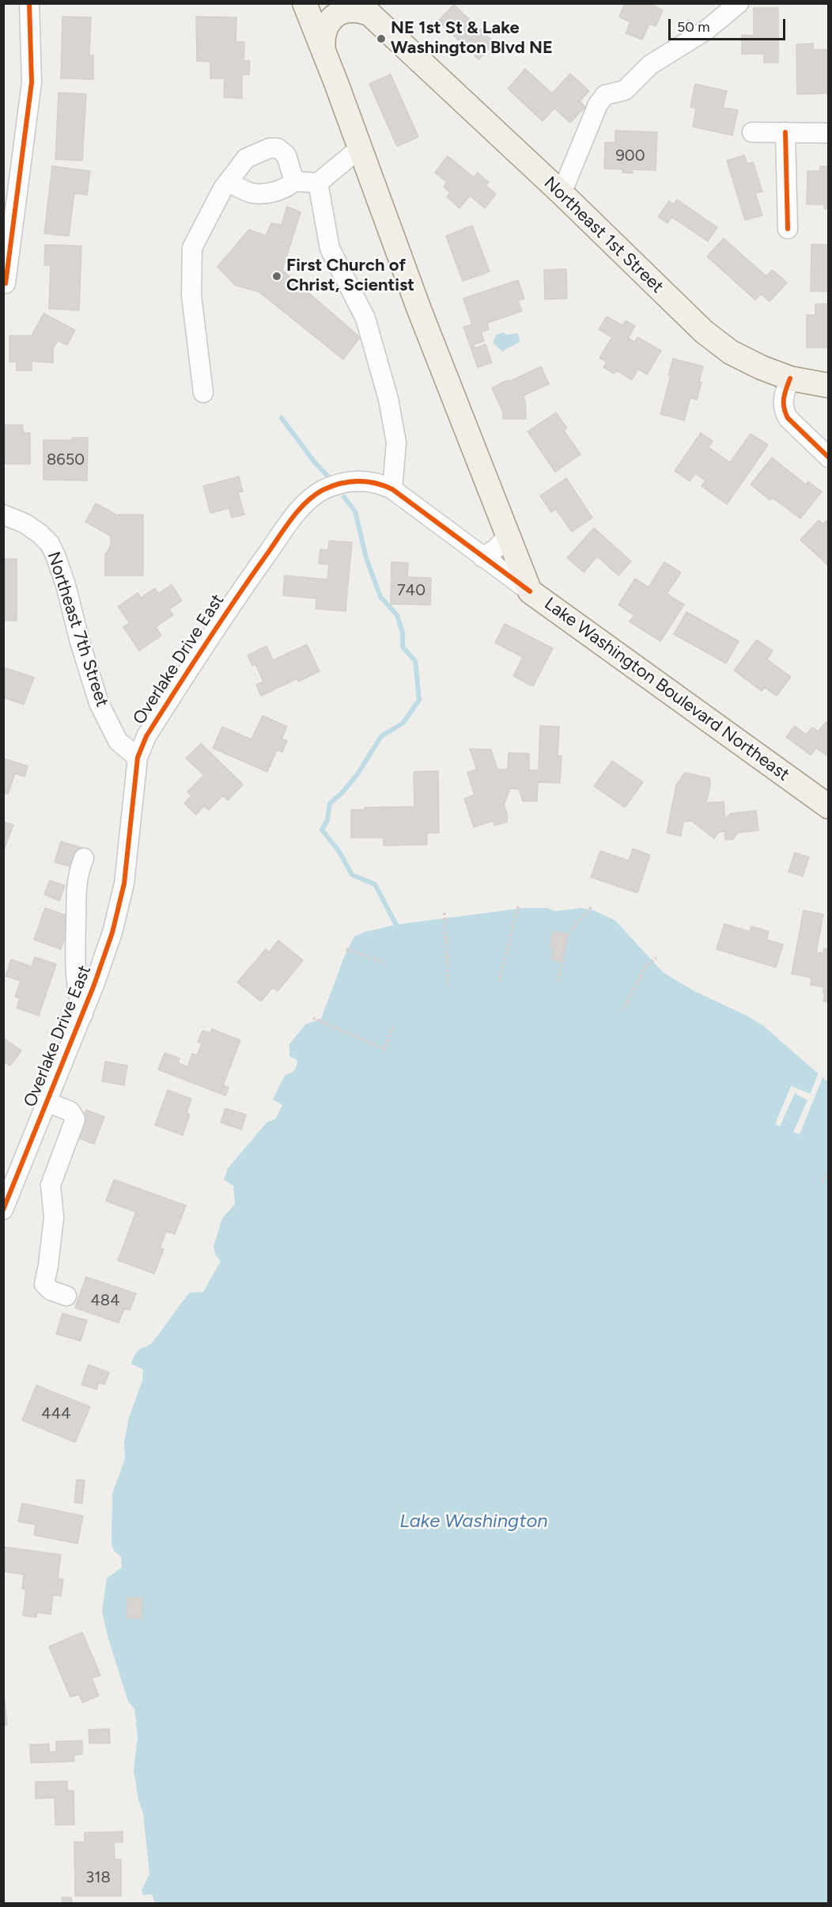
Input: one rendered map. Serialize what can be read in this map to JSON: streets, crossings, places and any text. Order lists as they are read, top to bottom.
{
  "streets": {
    "main road": ["Northeast 1st Street", "Lake Washington Boulevard Northeast"],
    "street": ["Northeast 7th Street", "Overlake Drive East"]
  },
  "crossings": [
    ["Northeast 7th Street", "Overlake Drive East"],
    ["Overlake Drive East", "Lake Washington Boulevard Northeast"]
  ],
  "water": ["Lake Washington"],
  "places": ["NE 1st St & Lake Washington Blvd NE", "First Church of Christ, Scientist"],
  "house_numbers": [
    "900",
    "8650",
    "740",
    "484",
    "444",
    "318"
  ],
  "scale_bar": "50 m"
}
